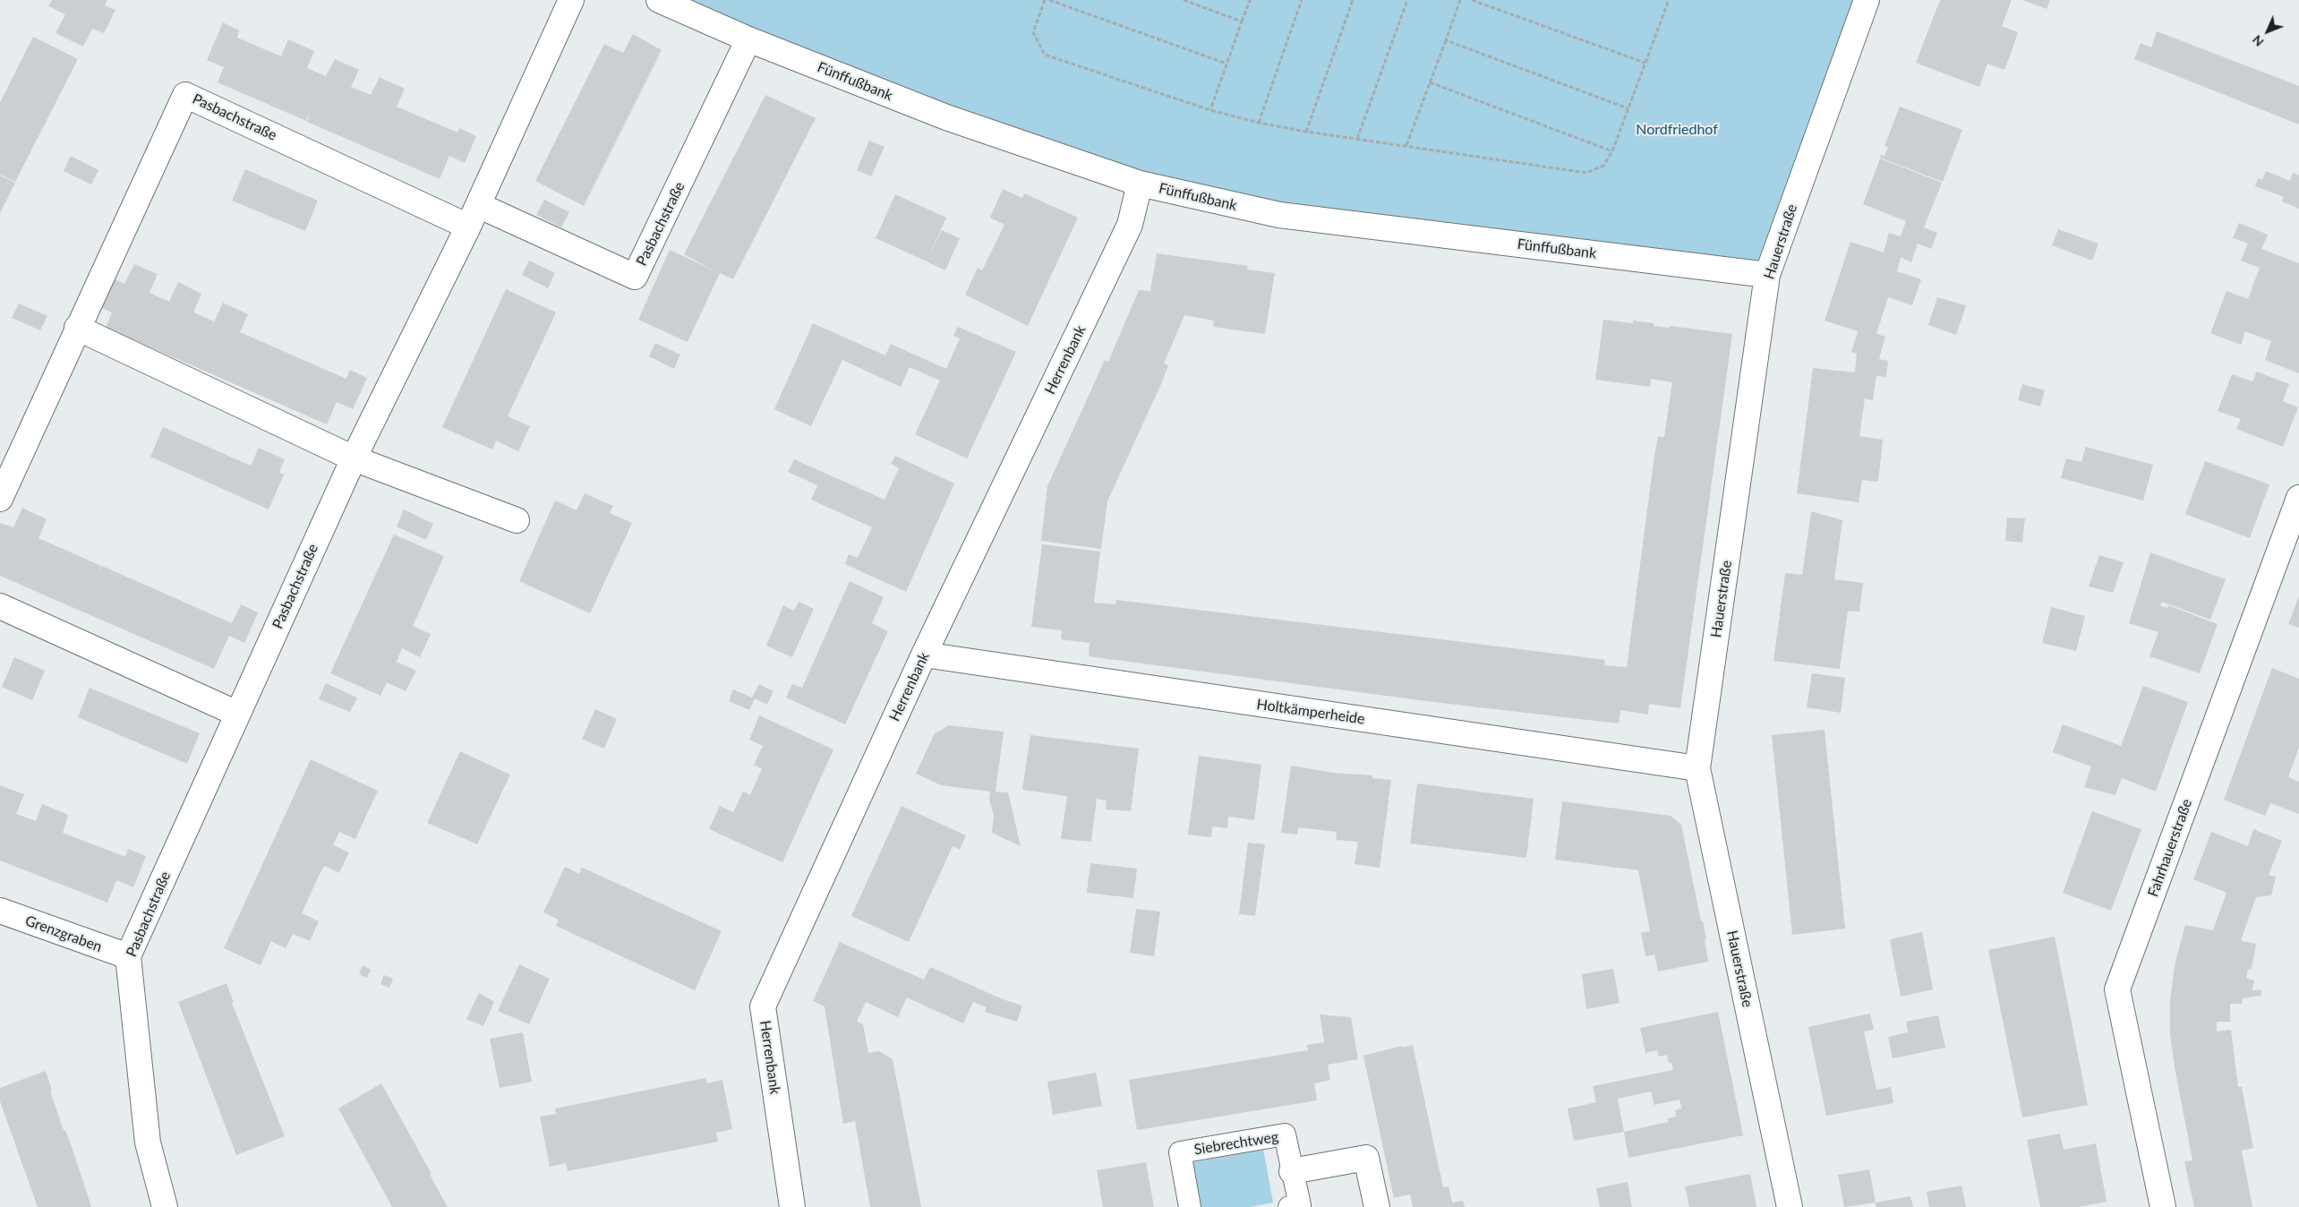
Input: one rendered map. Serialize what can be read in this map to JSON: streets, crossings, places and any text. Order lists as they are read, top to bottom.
{
  "streets": {
    "street": [
      "Fünffußbank",
      "Pasbachstraße",
      "Hauerstraße",
      "Herrenbank",
      "Holtkämperheide",
      "Fahrhauerstraße",
      "Grenzgraben"
    ],
    "lane": ["Siebrechtweg"]
  },
  "crossings": [
    ["Fünffußbank", "Pasbachstraße"],
    ["Fünffußbank", "Hauerstraße"],
    ["Fünffußbank", "Herrenbank"],
    ["Pasbachstraße", "Grenzgraben"],
    ["Hauerstraße", "Holtkämperheide"],
    ["Herrenbank", "Holtkämperheide"]
  ],
  "parks": ["Nordfriedhof"],
  "north": "bottom left"
}
